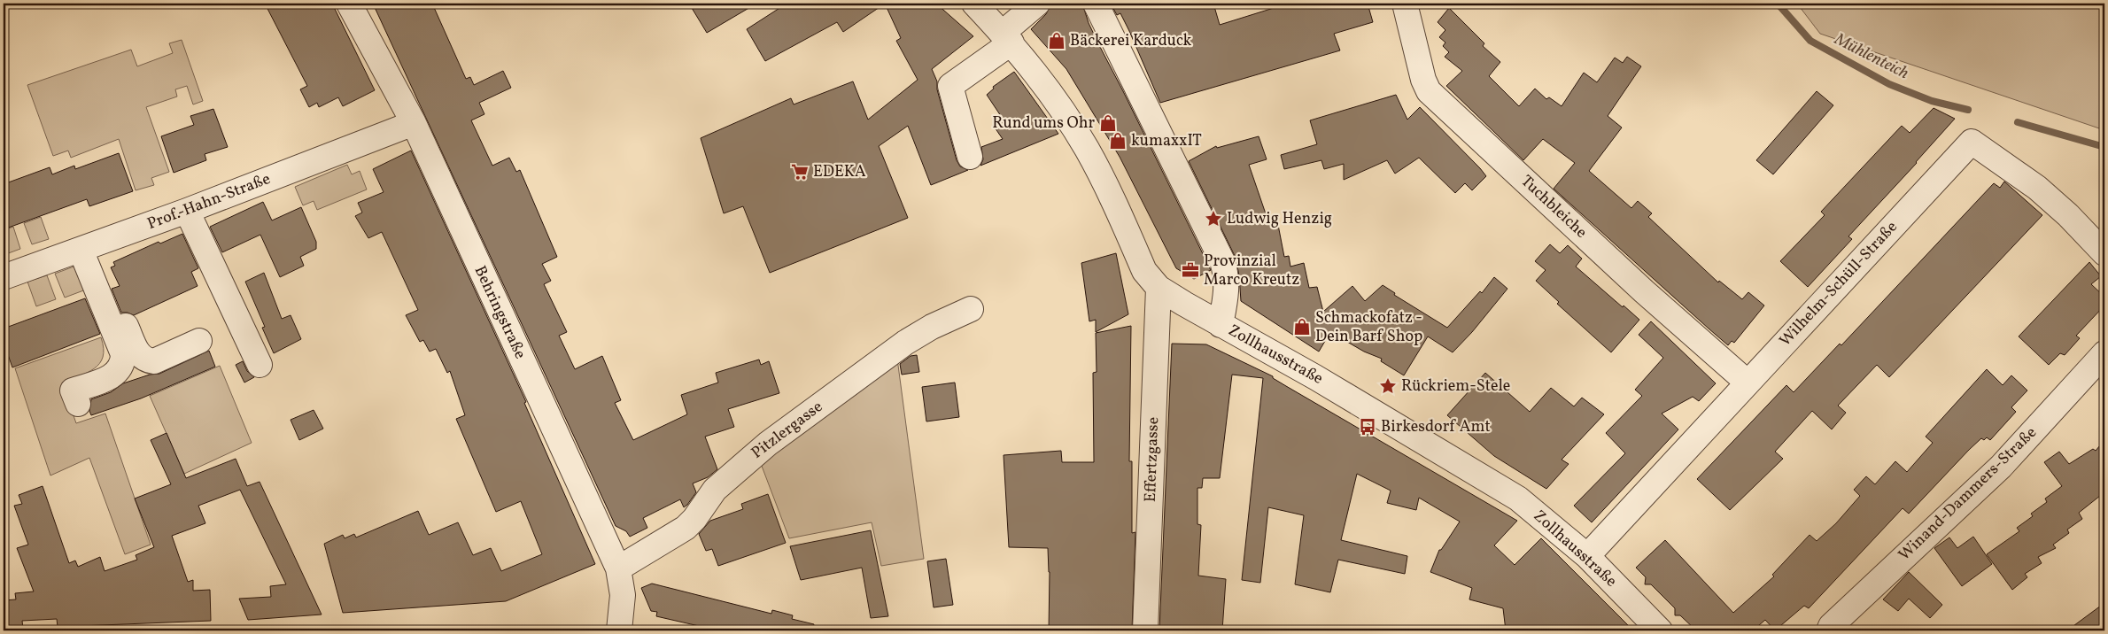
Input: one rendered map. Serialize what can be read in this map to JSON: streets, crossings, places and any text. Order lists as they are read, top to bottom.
{
  "streets": {
    "street": [
      "Prof.-Hahn-Straße",
      "Tuchbleiche",
      "Wilhelm-Schüll-Straße",
      "Behringstraße",
      "Zollhausstraße",
      "Pitzlergasse",
      "Effertzgasse",
      "Winand-Dammers-Straße"
    ]
  },
  "crossings": [
    ["Prof.-Hahn-Straße", "Behringstraße"],
    ["Tuchbleiche", "Wilhelm-Schüll-Straße"],
    ["Wilhelm-Schüll-Straße", "Zollhausstraße"],
    ["Behringstraße", "Pitzlergasse"],
    ["Zollhausstraße", "Effertzgasse"]
  ],
  "water": ["Mühlenteich"],
  "places": {
    "shop": [
      "Bäckerei Karduck",
      "Rund ums Ohr",
      "kumaxxIT",
      "Schmackofatz - Dein Barf Shop"
    ],
    "supermarket": ["EDEKA"],
    "place": ["Ludwig Henzig", "Rückriem-Stele"],
    "office": ["Provinzial Marco Kreutz"],
    "bus stop": ["Birkesdorf Amt"]
  }
}
